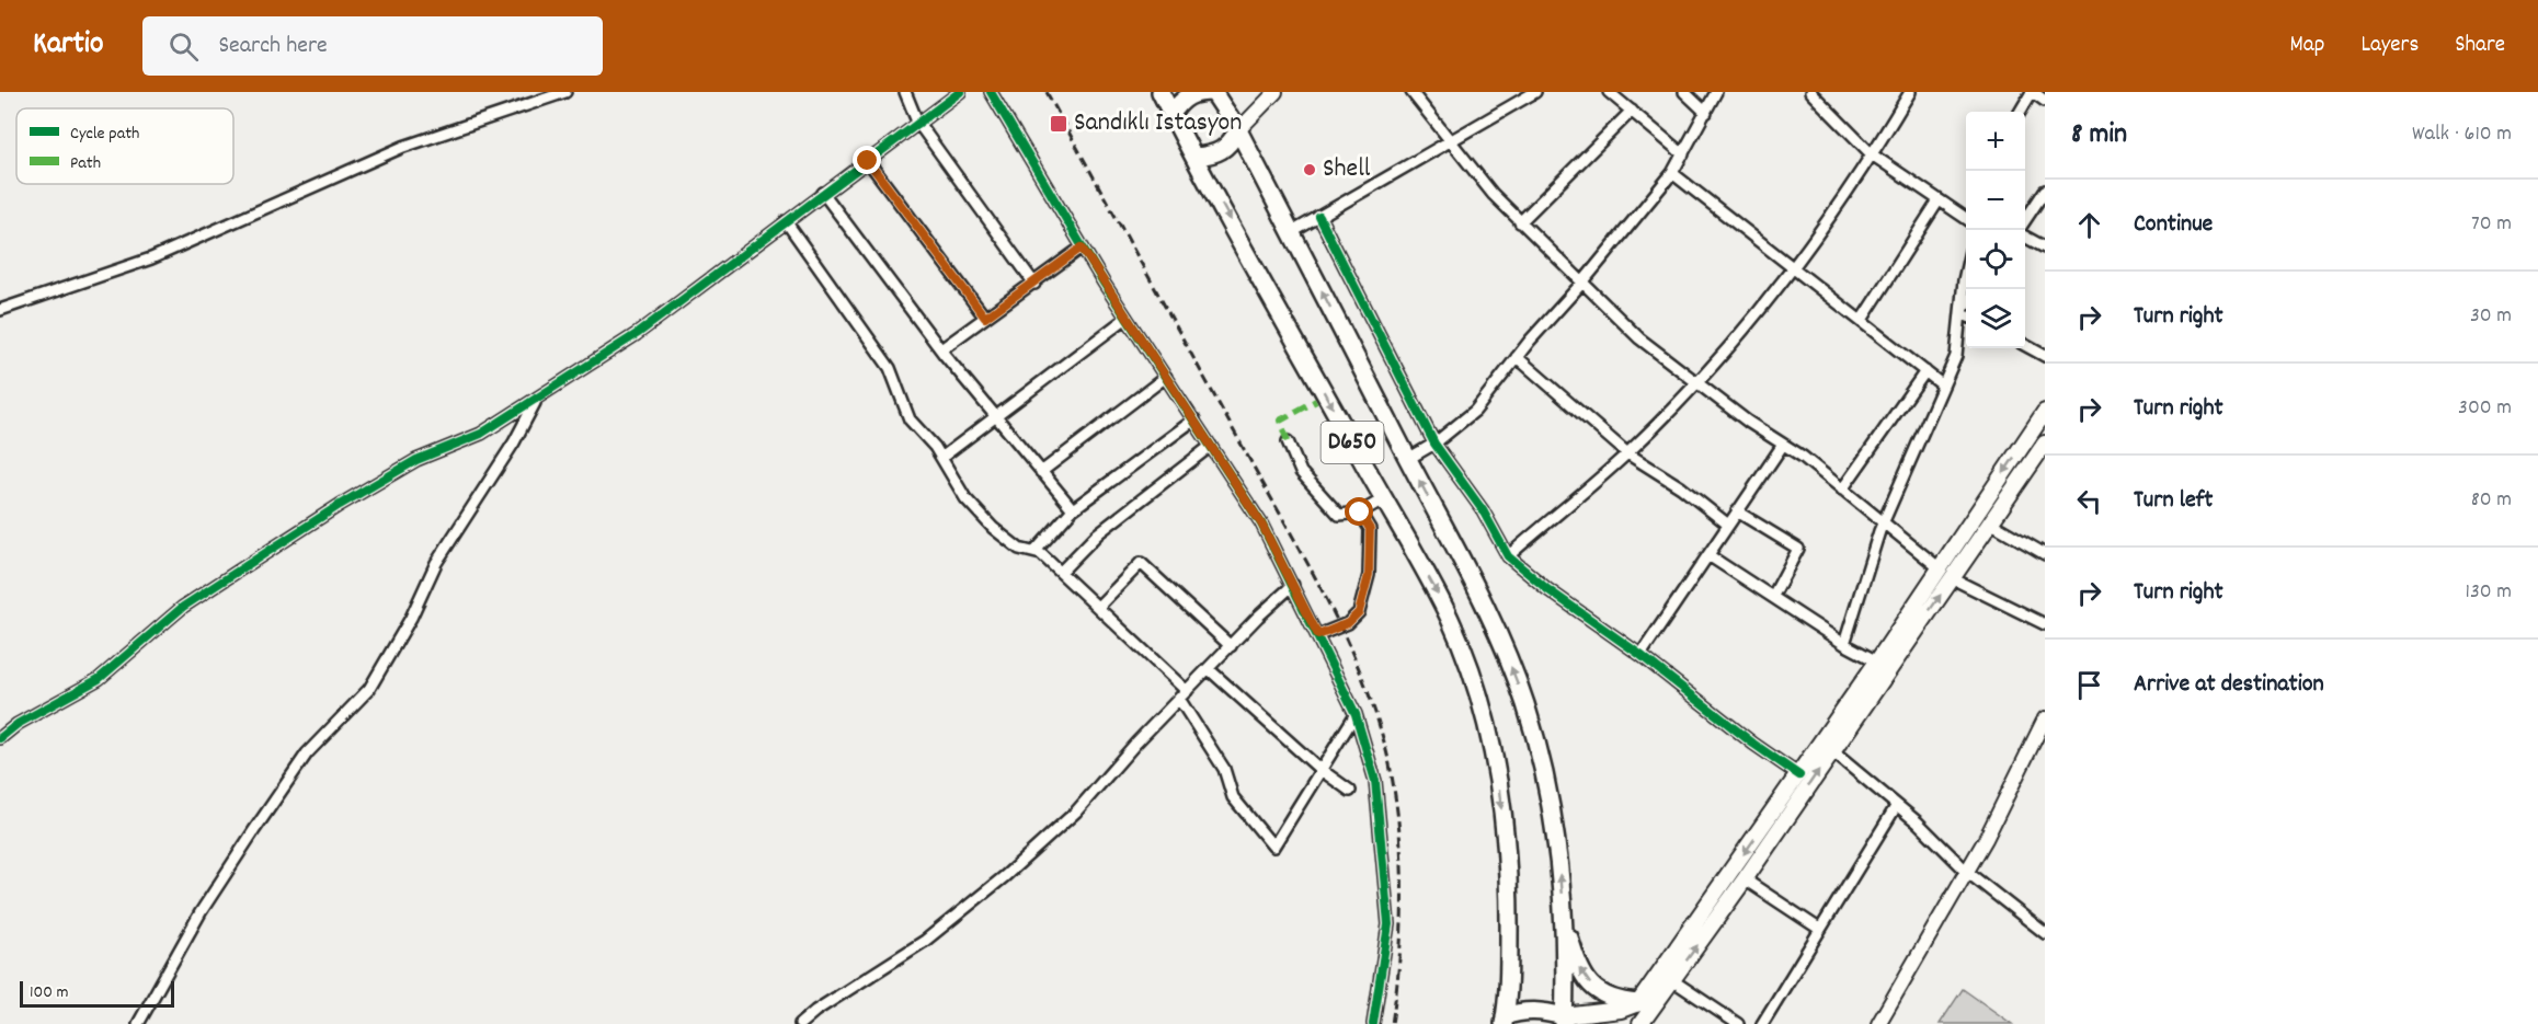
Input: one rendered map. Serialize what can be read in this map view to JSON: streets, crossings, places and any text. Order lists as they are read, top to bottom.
{
  "streets": {
    "highway": ["D650"]
  },
  "places": {
    "transit": ["Sandıklı Istasyon"],
    "other": ["Shell"]
  },
  "legend": ["Cycle path", "Path"],
  "scale_bar": "100 m",
  "page": {
    "header": "Kartio",
    "search": "Search here",
    "nav": ["Map", "Layers", "Share"],
    "heading": ["8 min", "Walk · 610 m"],
    "map_buttons": ["+", "−"],
    "list": [
      ["Continue", "70 m"],
      ["Turn right", "30 m"],
      ["Turn right", "300 m"],
      ["Turn left", "80 m"],
      ["Turn right", "130 m"],
      "Arrive at destination"
    ],
    "scale": "100 m"
  }
}
